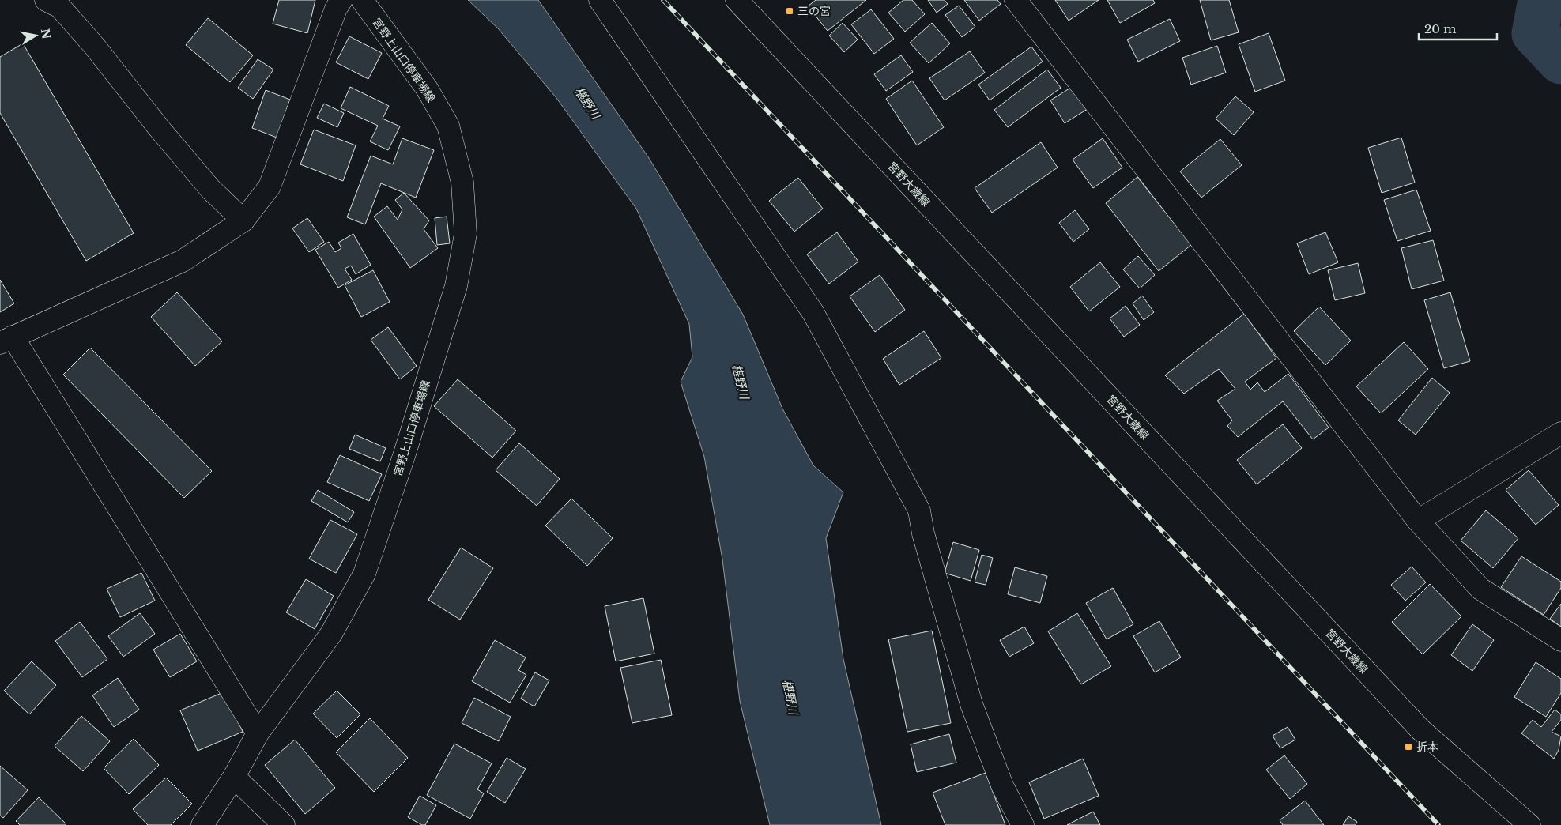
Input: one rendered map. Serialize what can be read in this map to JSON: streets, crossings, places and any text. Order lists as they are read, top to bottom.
{
  "streets": {
    "street": ["宮野上山口停車場線", "宮野大歳線"]
  },
  "water": ["椹野川"],
  "places": {
    "transit": ["三の宮", "折本"]
  },
  "scale_bar": "20 m",
  "north": "right"
}
